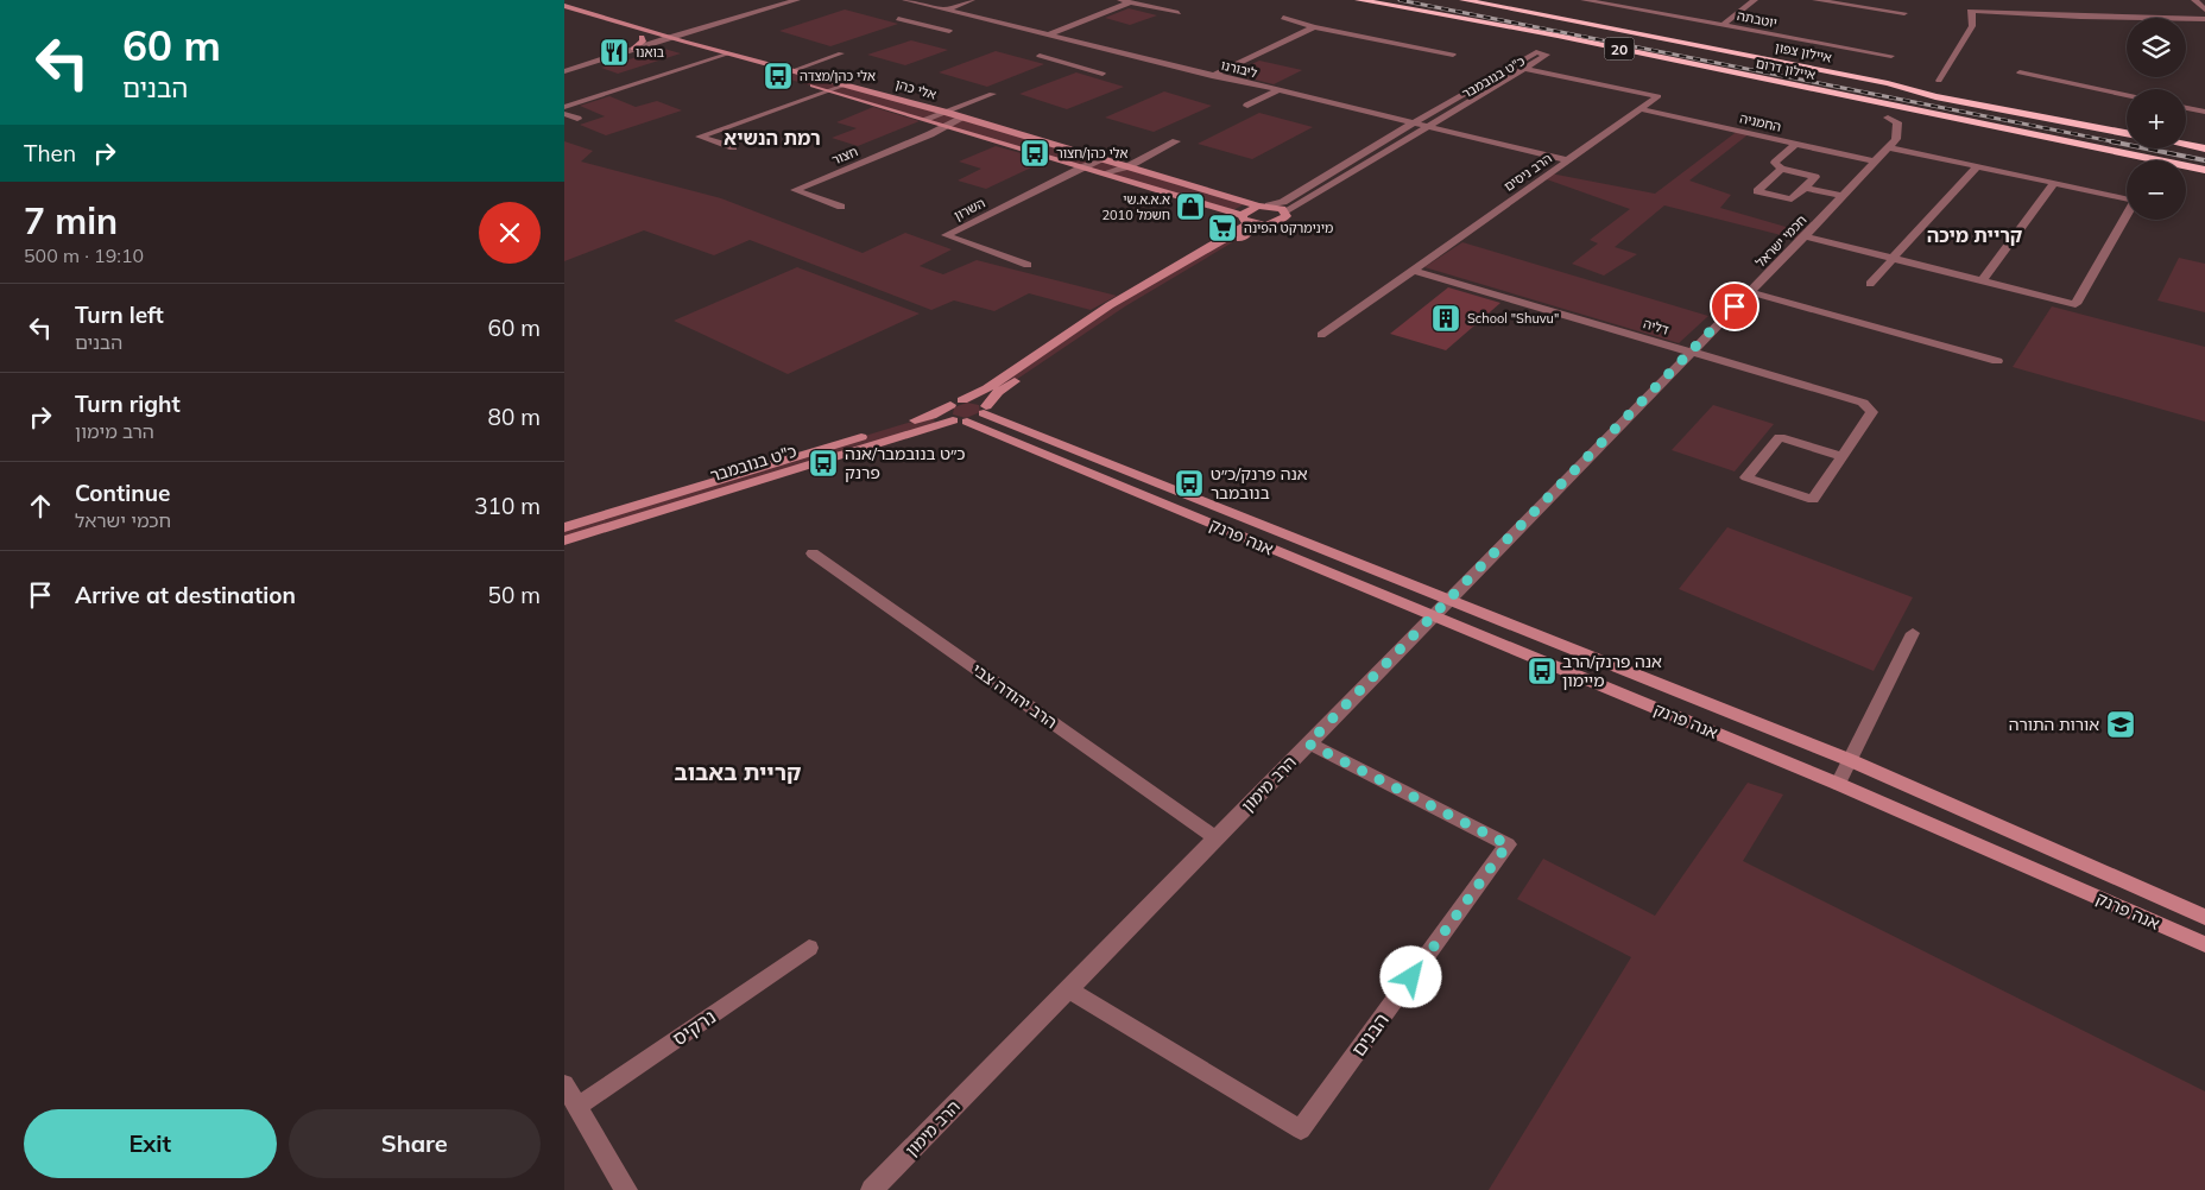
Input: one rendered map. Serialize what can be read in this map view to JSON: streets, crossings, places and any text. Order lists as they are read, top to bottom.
{
  "streets": {
    "highway": ["20", "איילון צפון", "איילון דרום"],
    "street": [
      "יוטבתה",
      "ליבורנו",
      "כ\"ט בנובמבר",
      "אלי כהן",
      "החמניה",
      "חצור",
      "הרב ניסים",
      "השרון",
      "חכמי ישראל",
      "דליה",
      "אנה פרנק",
      "הרב יהודה צבי",
      "הרב מימון",
      "נרקיס",
      "הבנים"
    ]
  },
  "crossings": [
    ["ליבורנו", "כ\"ט בנובמבר"],
    ["ליבורנו", "הרב ניסים"],
    ["כ\"ט בנובמבר", "אלי כהן"],
    ["כ\"ט בנובמבר", "הרב ניסים"],
    ["כ\"ט בנובמבר", "אנה פרנק"],
    ["אלי כהן", "חצור"],
    ["אלי כהן", "השרון"],
    ["החמניה", "הרב ניסים"],
    ["החמניה", "חכמי ישראל"],
    ["הרב ניסים", "דליה"],
    ["חכמי ישראל", "דליה"],
    ["חכמי ישראל", "הרב מימון"],
    ["דליה", "הרב מימון"],
    ["אנה פרנק", "הרב מימון"],
    ["הרב יהודה צבי", "הרב מימון"],
    ["הרב מימון", "הבנים"]
  ],
  "districts": ["רמת הנשיא", "קריית מיכה", "קריית באבוב"],
  "places": {
    "restaurant": ["בואנו"],
    "bus stop": [
      "אלי כהן/מצדה",
      "אלי כהן/חצור",
      "כ״ט בנובמבר/אנה פרנק",
      "אנה פרנק/כ״ט בנובמבר",
      "אנה פרנק/הרב מיימון"
    ],
    "shop": ["א.א.א.שי חשמל 2010"],
    "supermarket": ["מינימרקט הפינה"],
    "building": ["School \"Shuvu\""],
    "school or university": ["אורות התורה"]
  },
  "page": {
    "turn": ["60 m", "הבנים"],
    "map_buttons": ["+", "−"],
    "then": "Then",
    "heading": ["7 min", "500 m · 19:10"],
    "list": [
      {
        "name": "Turn left",
        "note": "הבנים",
        "value": "60 m"
      },
      {
        "name": "Turn right",
        "note": "הרב מימון",
        "value": "80 m"
      },
      {
        "name": "Continue",
        "note": "חכמי ישראל",
        "value": "310 m"
      },
      {
        "name": "Arrive at destination",
        "value": "50 m"
      }
    ],
    "buttons": ["Exit", "Share"]
  }
}
